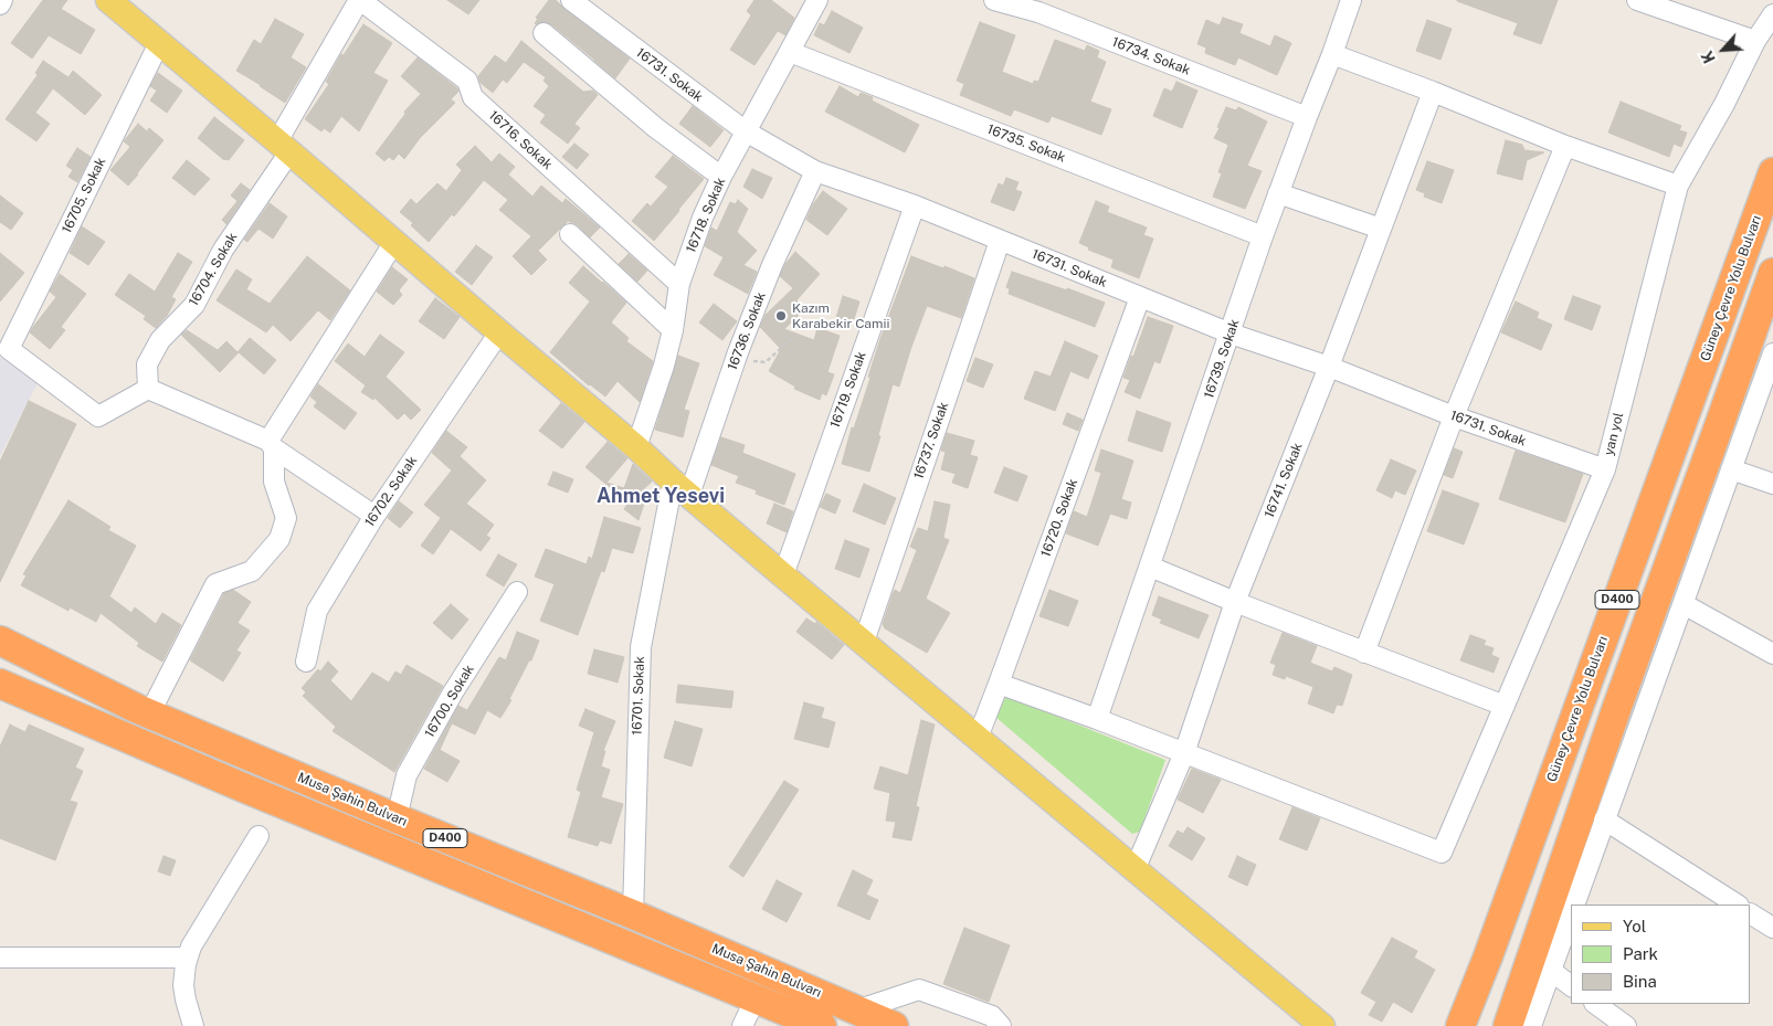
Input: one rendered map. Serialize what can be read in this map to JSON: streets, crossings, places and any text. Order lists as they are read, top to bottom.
{
  "streets": {
    "highway": ["Güney Çevre Yolu Bulvarı", "D400", "Musa Şahin Bulvarı"],
    "street": [
      "16734. Sokak",
      "16731. Sokak",
      "16716. Sokak",
      "16735. Sokak",
      "16705. Sokak",
      "16718. Sokak",
      "16704. Sokak",
      "16736. Sokak",
      "16739. Sokak",
      "16719. Sokak",
      "yan yol",
      "16737. Sokak",
      "16741. Sokak",
      "16702. Sokak",
      "16720. Sokak",
      "16701. Sokak",
      "16700. Sokak"
    ]
  },
  "crossings": [
    ["16734. Sokak", "16739. Sokak"],
    ["16731. Sokak", "16718. Sokak"],
    ["16731. Sokak", "16736. Sokak"],
    ["16731. Sokak", "16739. Sokak"],
    ["16731. Sokak", "16719. Sokak"],
    ["16731. Sokak", "yan yol"],
    ["16731. Sokak", "16737. Sokak"],
    ["16731. Sokak", "16741. Sokak"],
    ["16731. Sokak", "16720. Sokak"],
    ["16716. Sokak", "16718. Sokak"],
    ["16716. Sokak", "16704. Sokak"],
    ["16735. Sokak", "16718. Sokak"],
    ["16735. Sokak", "16739. Sokak"],
    ["16705. Sokak", "16704. Sokak"],
    ["16736. Sokak", "16701. Sokak"],
    ["yan yol", "16741. Sokak"],
    ["16701. Sokak", "Musa Şahin Bulvarı"],
    ["16700. Sokak", "Musa Şahin Bulvarı"]
  ],
  "districts": ["Ahmet Yesevi"],
  "places": ["Kazım Karabekir Camii"],
  "legend": ["Yol", "Park", "Bina"],
  "north": "bottom left"
}
